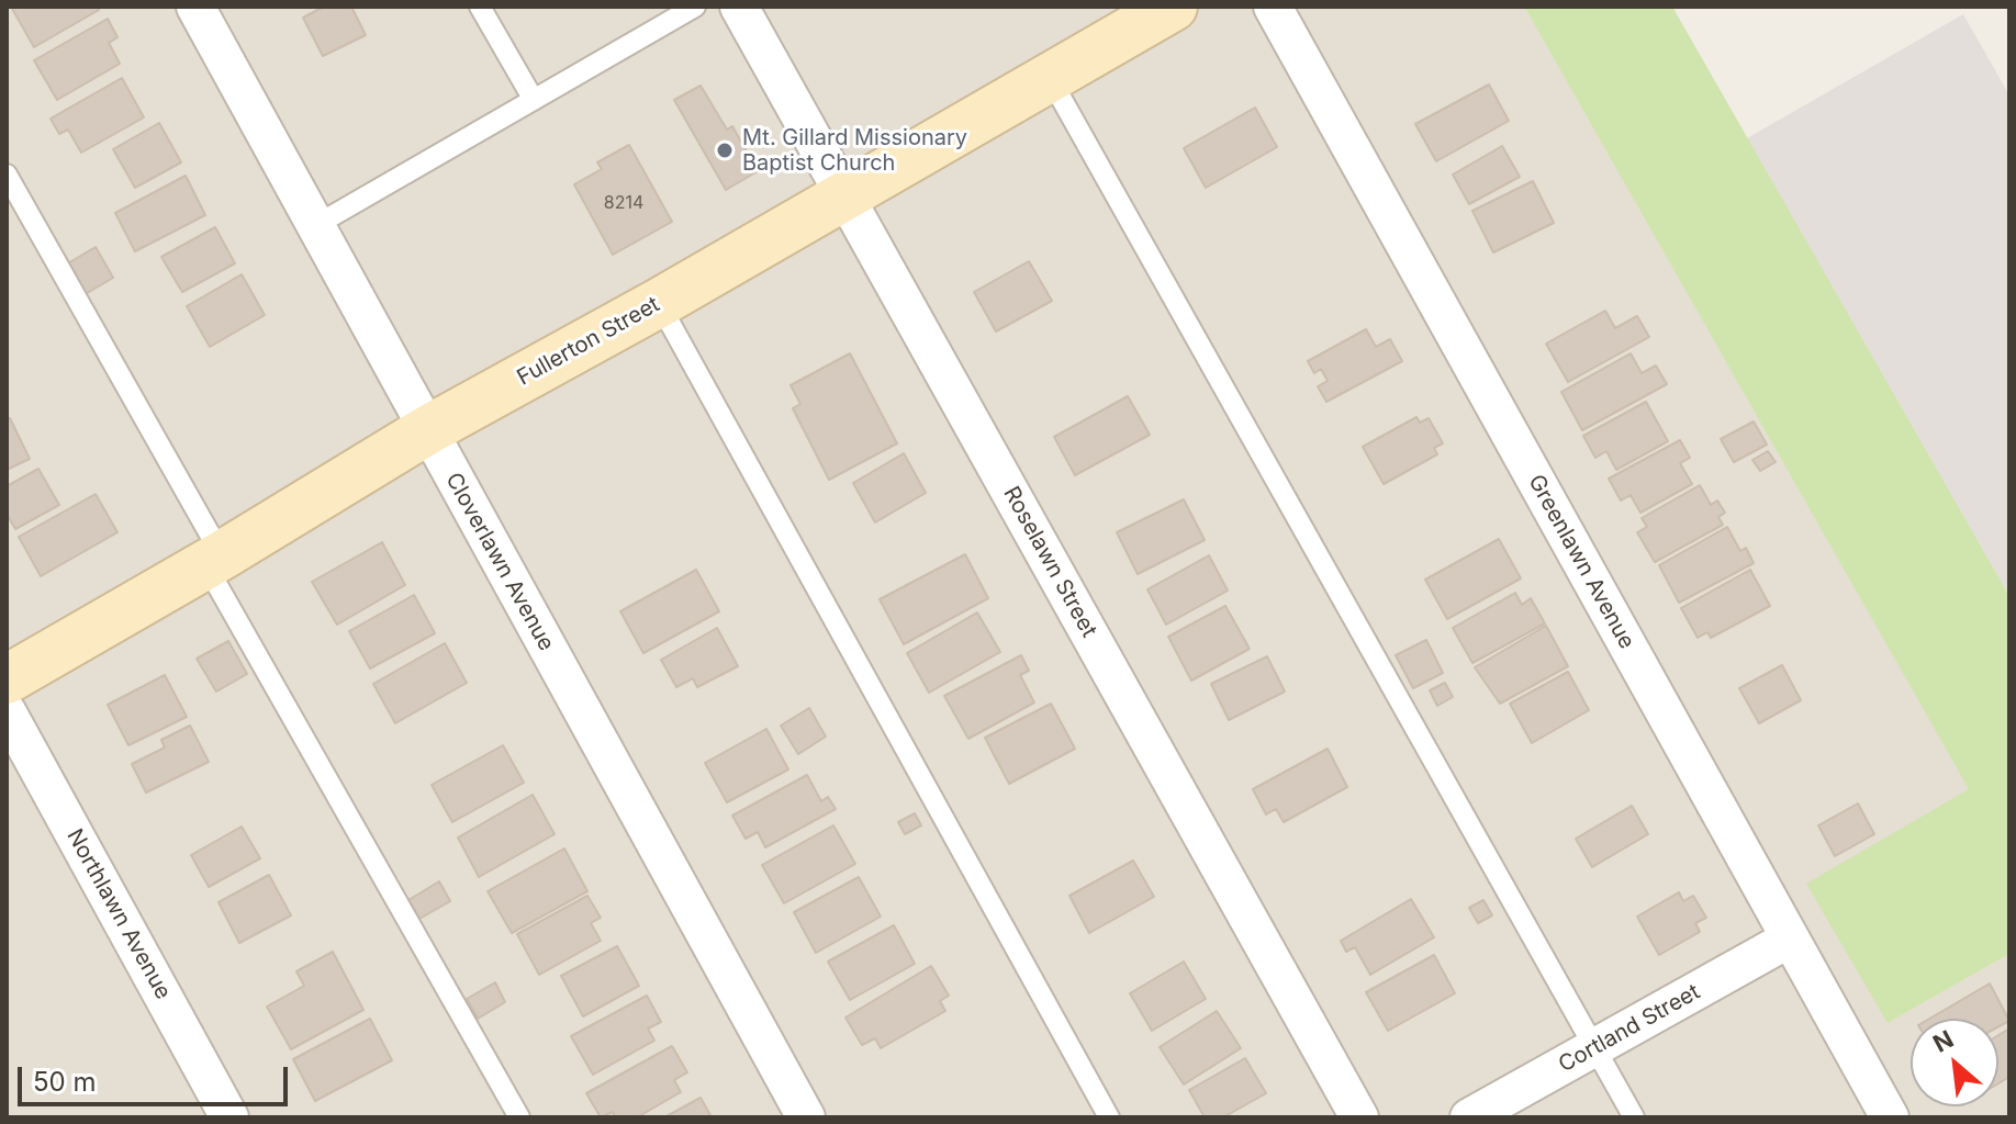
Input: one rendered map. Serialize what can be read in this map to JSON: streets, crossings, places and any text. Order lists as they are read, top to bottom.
{
  "streets": {
    "street": [
      "Fullerton Street",
      "Cloverlawn Avenue",
      "Roselawn Street",
      "Greenlawn Avenue",
      "Northlawn Avenue",
      "Cortland Street"
    ]
  },
  "crossings": [
    ["Fullerton Street", "Cloverlawn Avenue"],
    ["Fullerton Street", "Roselawn Street"],
    ["Greenlawn Avenue", "Cortland Street"]
  ],
  "places": ["Mt. Gillard Missionary Baptist Church"],
  "house_numbers": ["8214"],
  "scale_bar": "50 m",
  "north": "top left"
}
